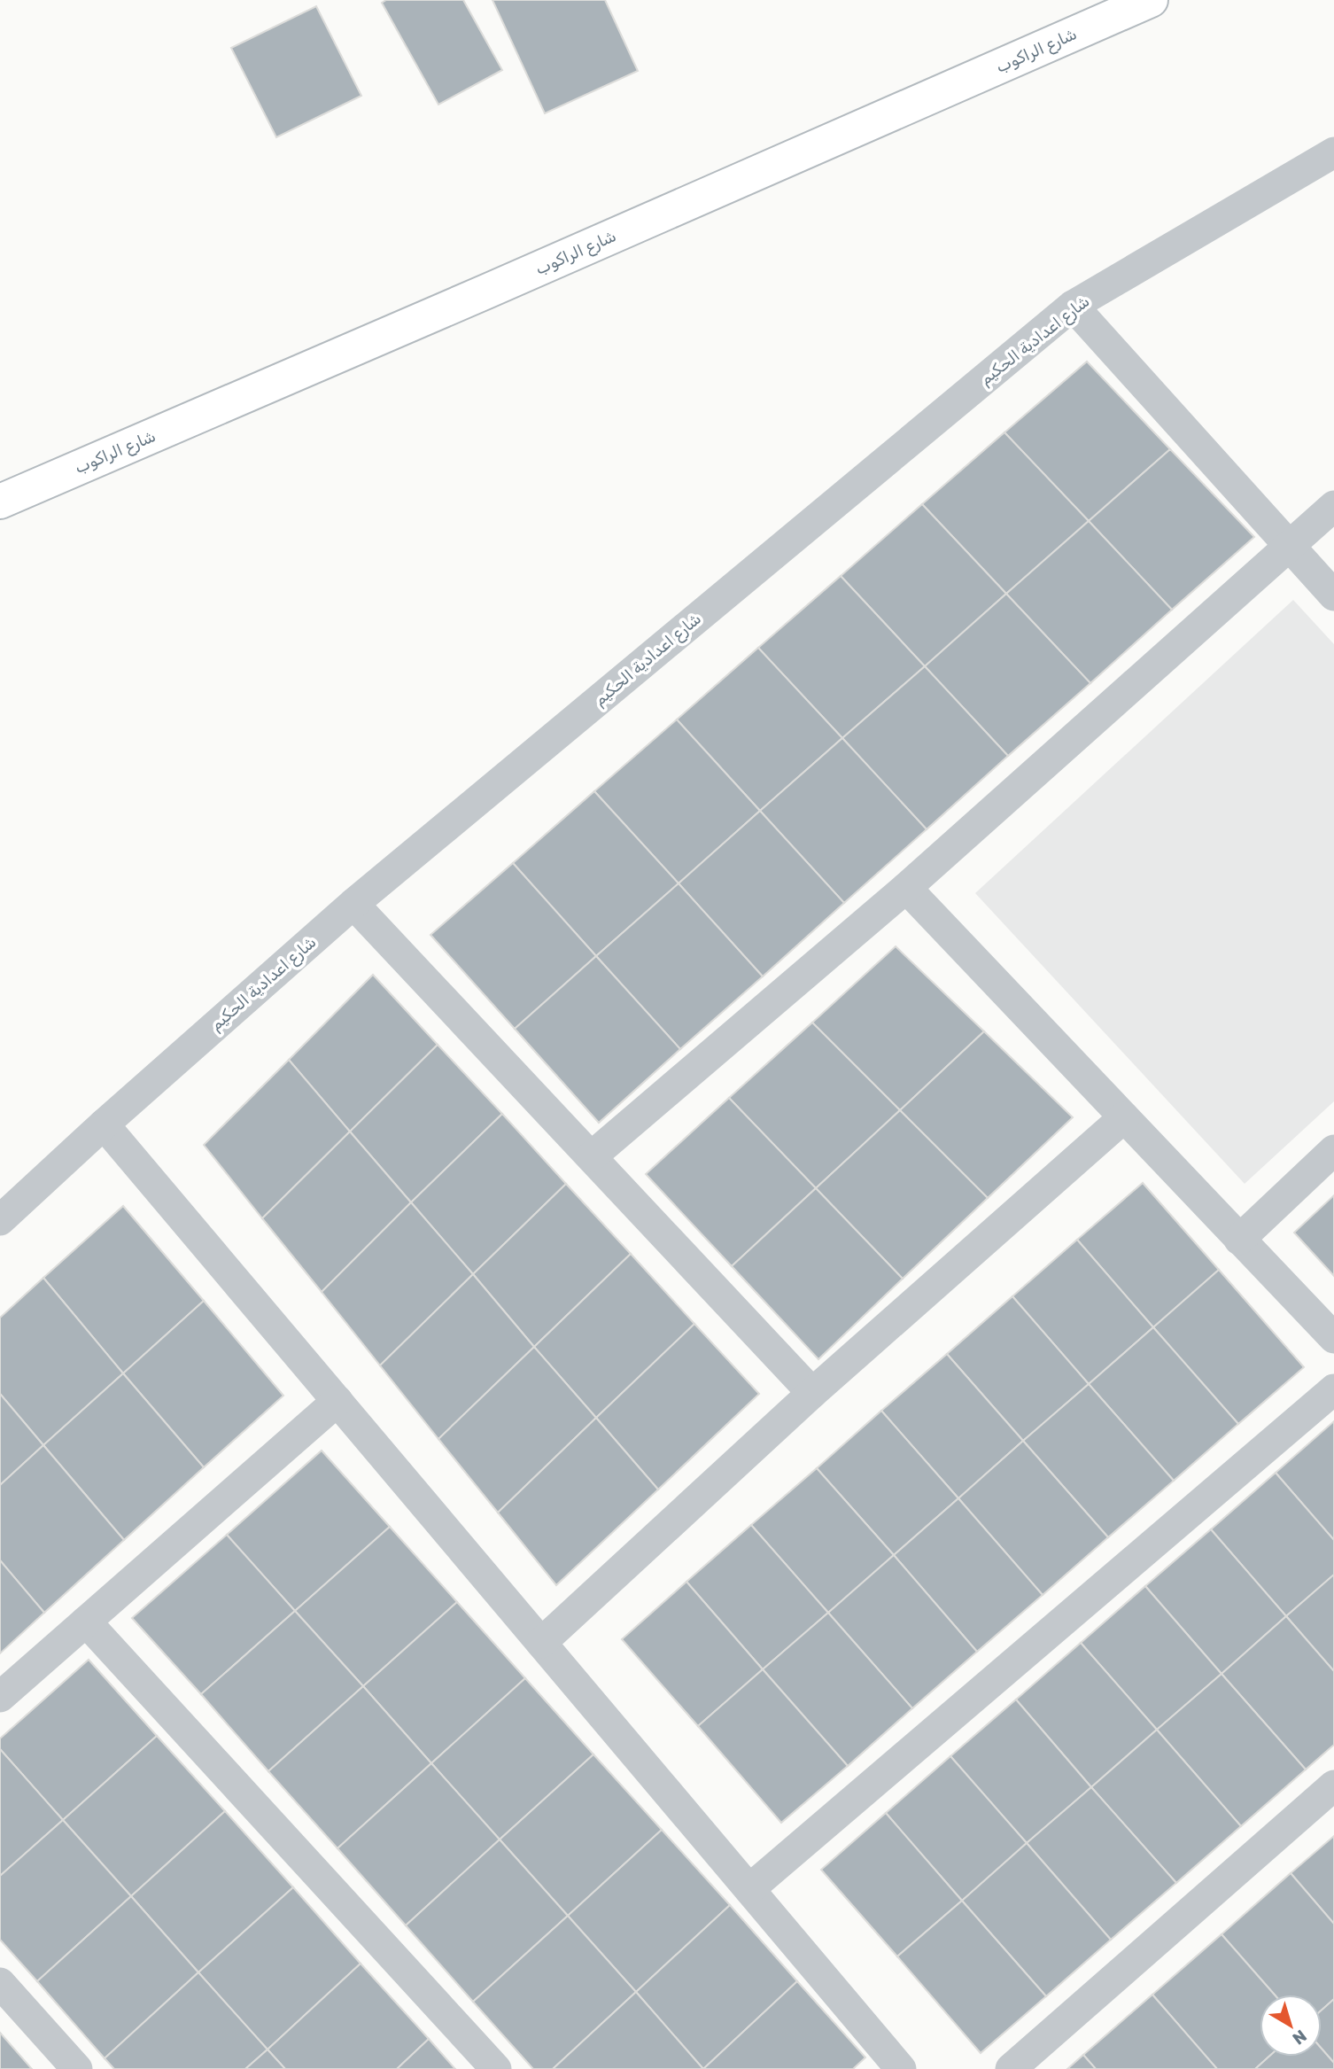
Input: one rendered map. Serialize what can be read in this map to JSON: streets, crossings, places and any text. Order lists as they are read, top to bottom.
{
  "streets": {
    "street": ["شارع الراكوب", "شارع اعدادية الحكيم"]
  },
  "north": "bottom right"
}
